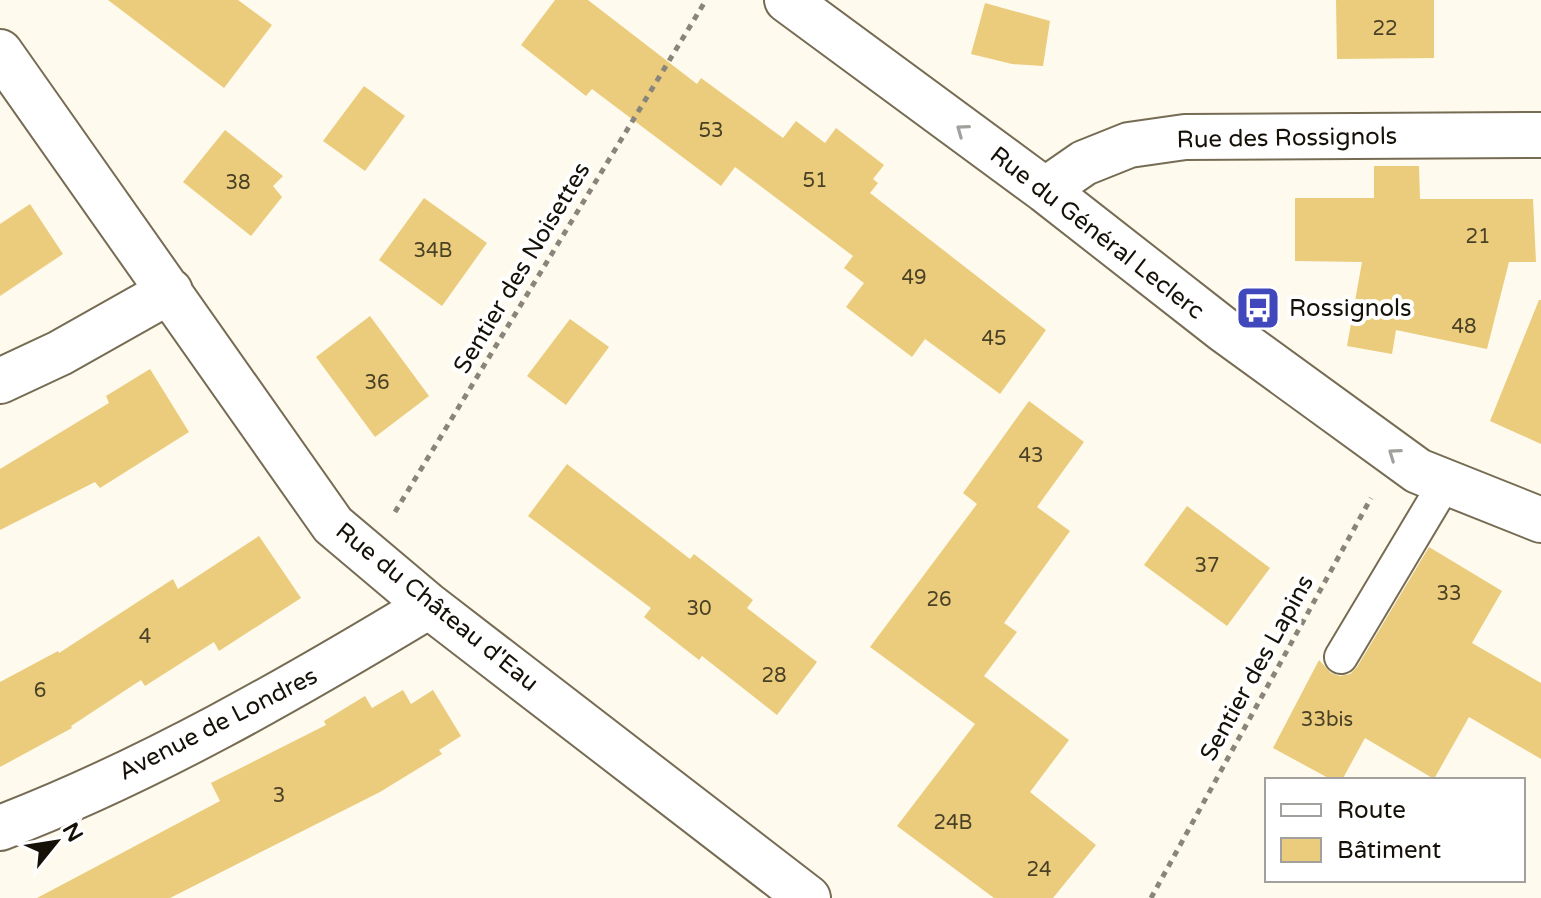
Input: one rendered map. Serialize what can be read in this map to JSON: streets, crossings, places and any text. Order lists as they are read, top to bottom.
{
  "streets": {
    "street": [
      "Rue des Rossignols",
      "Rue du Général Leclerc",
      "Rue du Château d'Eau",
      "Avenue de Londres"
    ],
    "path": ["Sentier des Noisettes", "Sentier des Lapins"]
  },
  "crossings": [
    ["Rue des Rossignols", "Rue du Général Leclerc"],
    ["Rue du Général Leclerc", "Sentier des Lapins"],
    ["Sentier des Noisettes", "Rue du Château d'Eau"],
    ["Rue du Château d'Eau", "Avenue de Londres"]
  ],
  "one_way": ["Rue du Général Leclerc"],
  "places": {
    "bus stop": ["Rossignols"]
  },
  "house_numbers": [
    "22",
    "53",
    "51",
    "38",
    "21",
    "34B",
    "49",
    "48",
    "45",
    "36",
    "43",
    "37",
    "33",
    "26",
    "30",
    "4",
    "28",
    "6",
    "33bis",
    "3",
    "24B",
    "24"
  ],
  "legend": ["Route", "Bâtiment"],
  "north": "top right"
}
